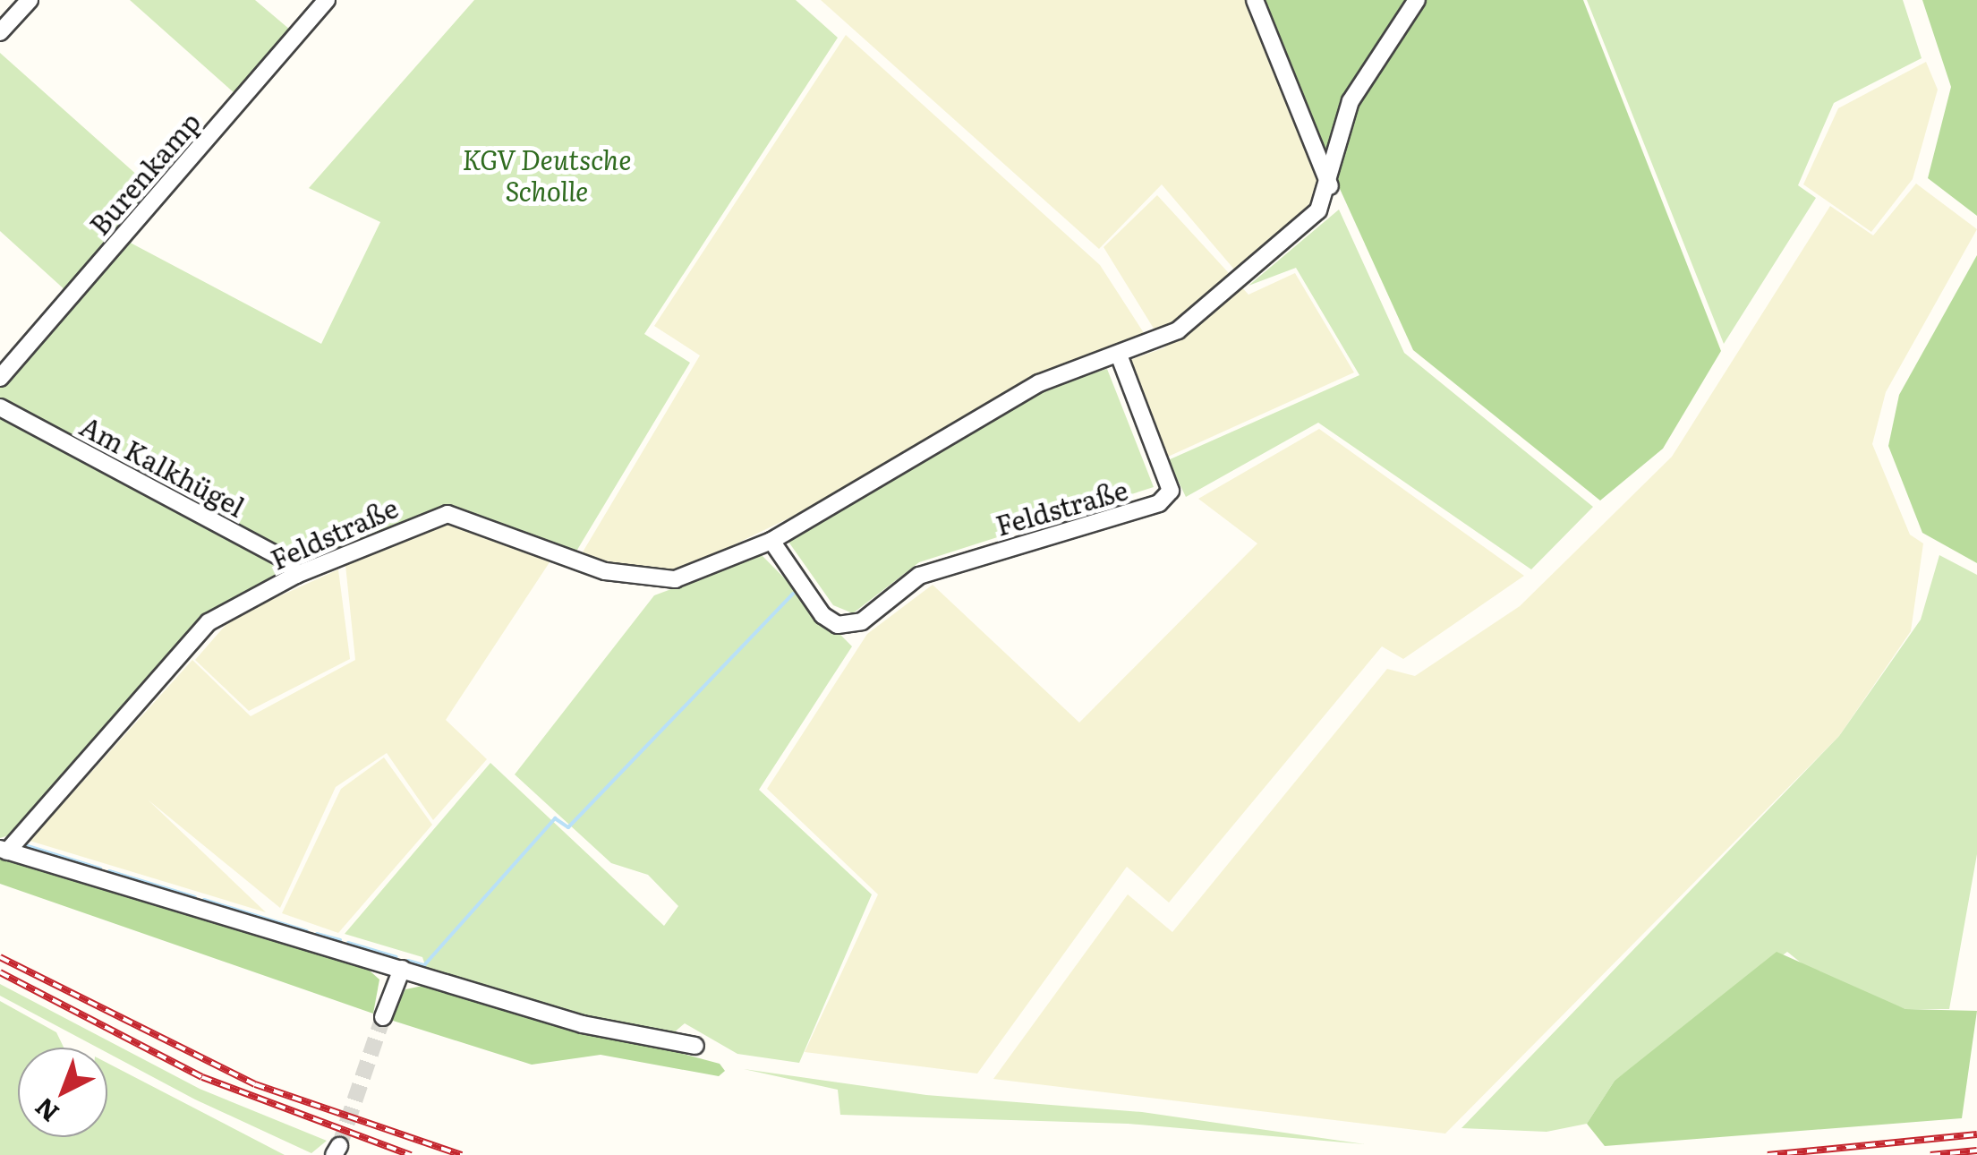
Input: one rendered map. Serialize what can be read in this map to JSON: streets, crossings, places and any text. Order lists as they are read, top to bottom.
{
  "streets": {
    "street": ["Burenkamp", "Am Kalkhügel", "Feldstraße"]
  },
  "crossings": [
    ["Am Kalkhügel", "Feldstraße"]
  ],
  "parks": ["KGV Deutsche Scholle"],
  "north": "bottom left"
}
